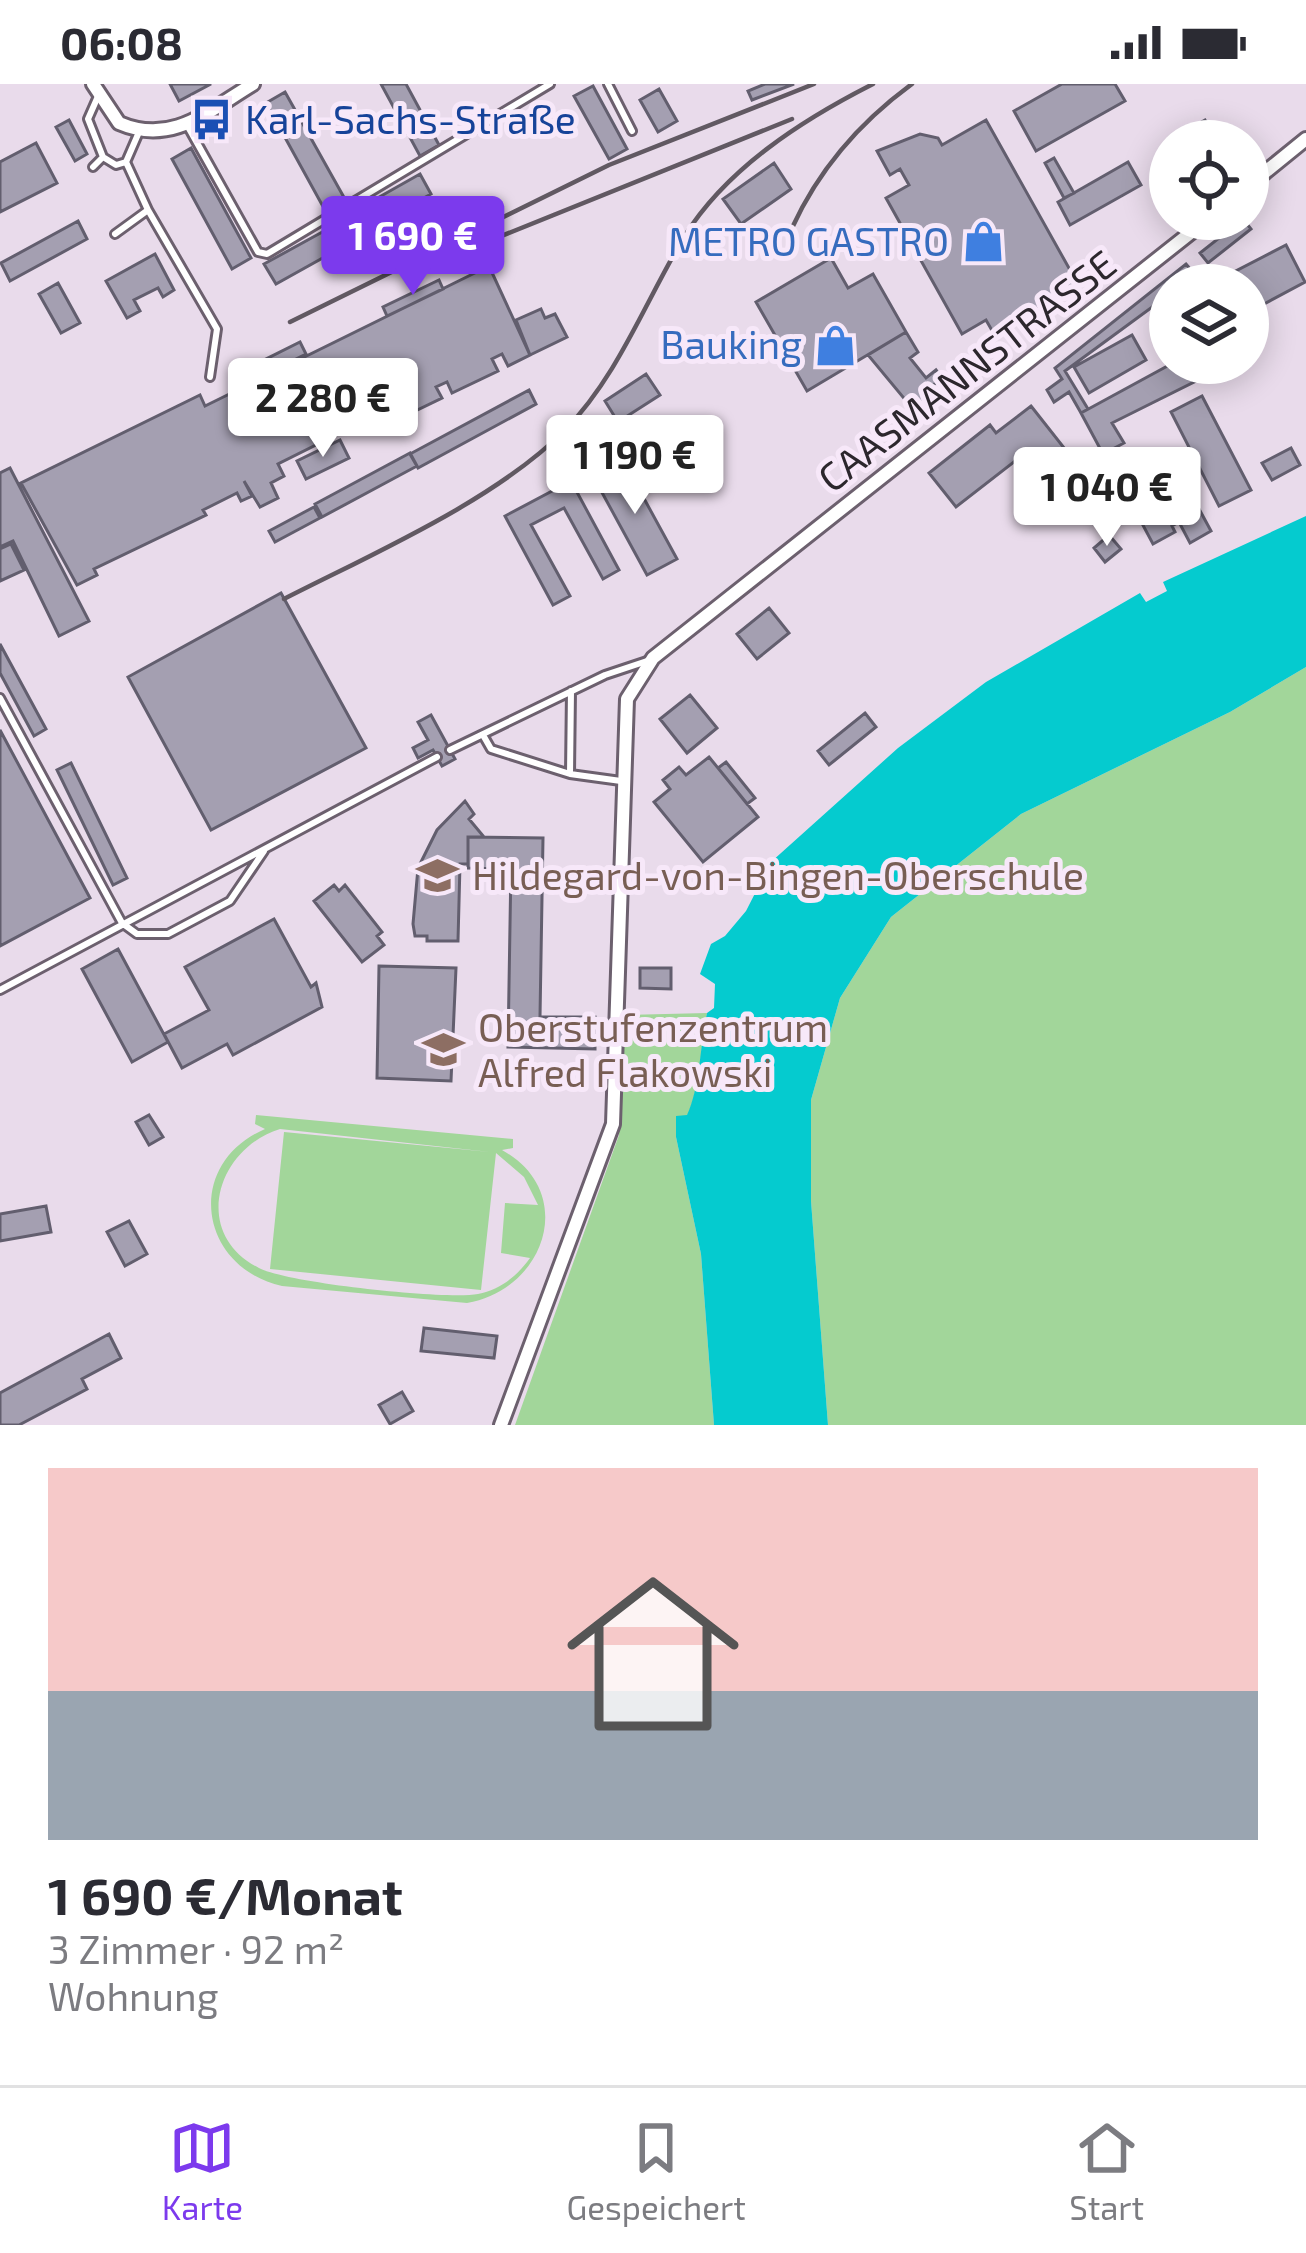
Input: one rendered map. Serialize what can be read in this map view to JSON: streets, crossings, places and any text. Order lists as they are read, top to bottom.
{
  "streets": {
    "street": ["CAASMANNSTRASSE"]
  },
  "places": {
    "bus stop": ["Karl-Sachs-Straße"],
    "shop": ["METRO GASTRO", "Bauking"],
    "school or university": ["Hildegard-von-Bingen-Oberschule", "Oberstufenzentrum Alfred Flakowski"]
  },
  "page": {
    "status": "06:08",
    "price": [
      "1 690 €",
      "2 280 €",
      "1 190 €",
      "1 040 €"
    ],
    "list": [
      {
        "name": "1 690 €/Monat",
        "note": "3 Zimmer · 92 m² · Wohnung"
      }
    ],
    "tabs": ["Karte", "Gespeichert", "Start"]
  }
}
